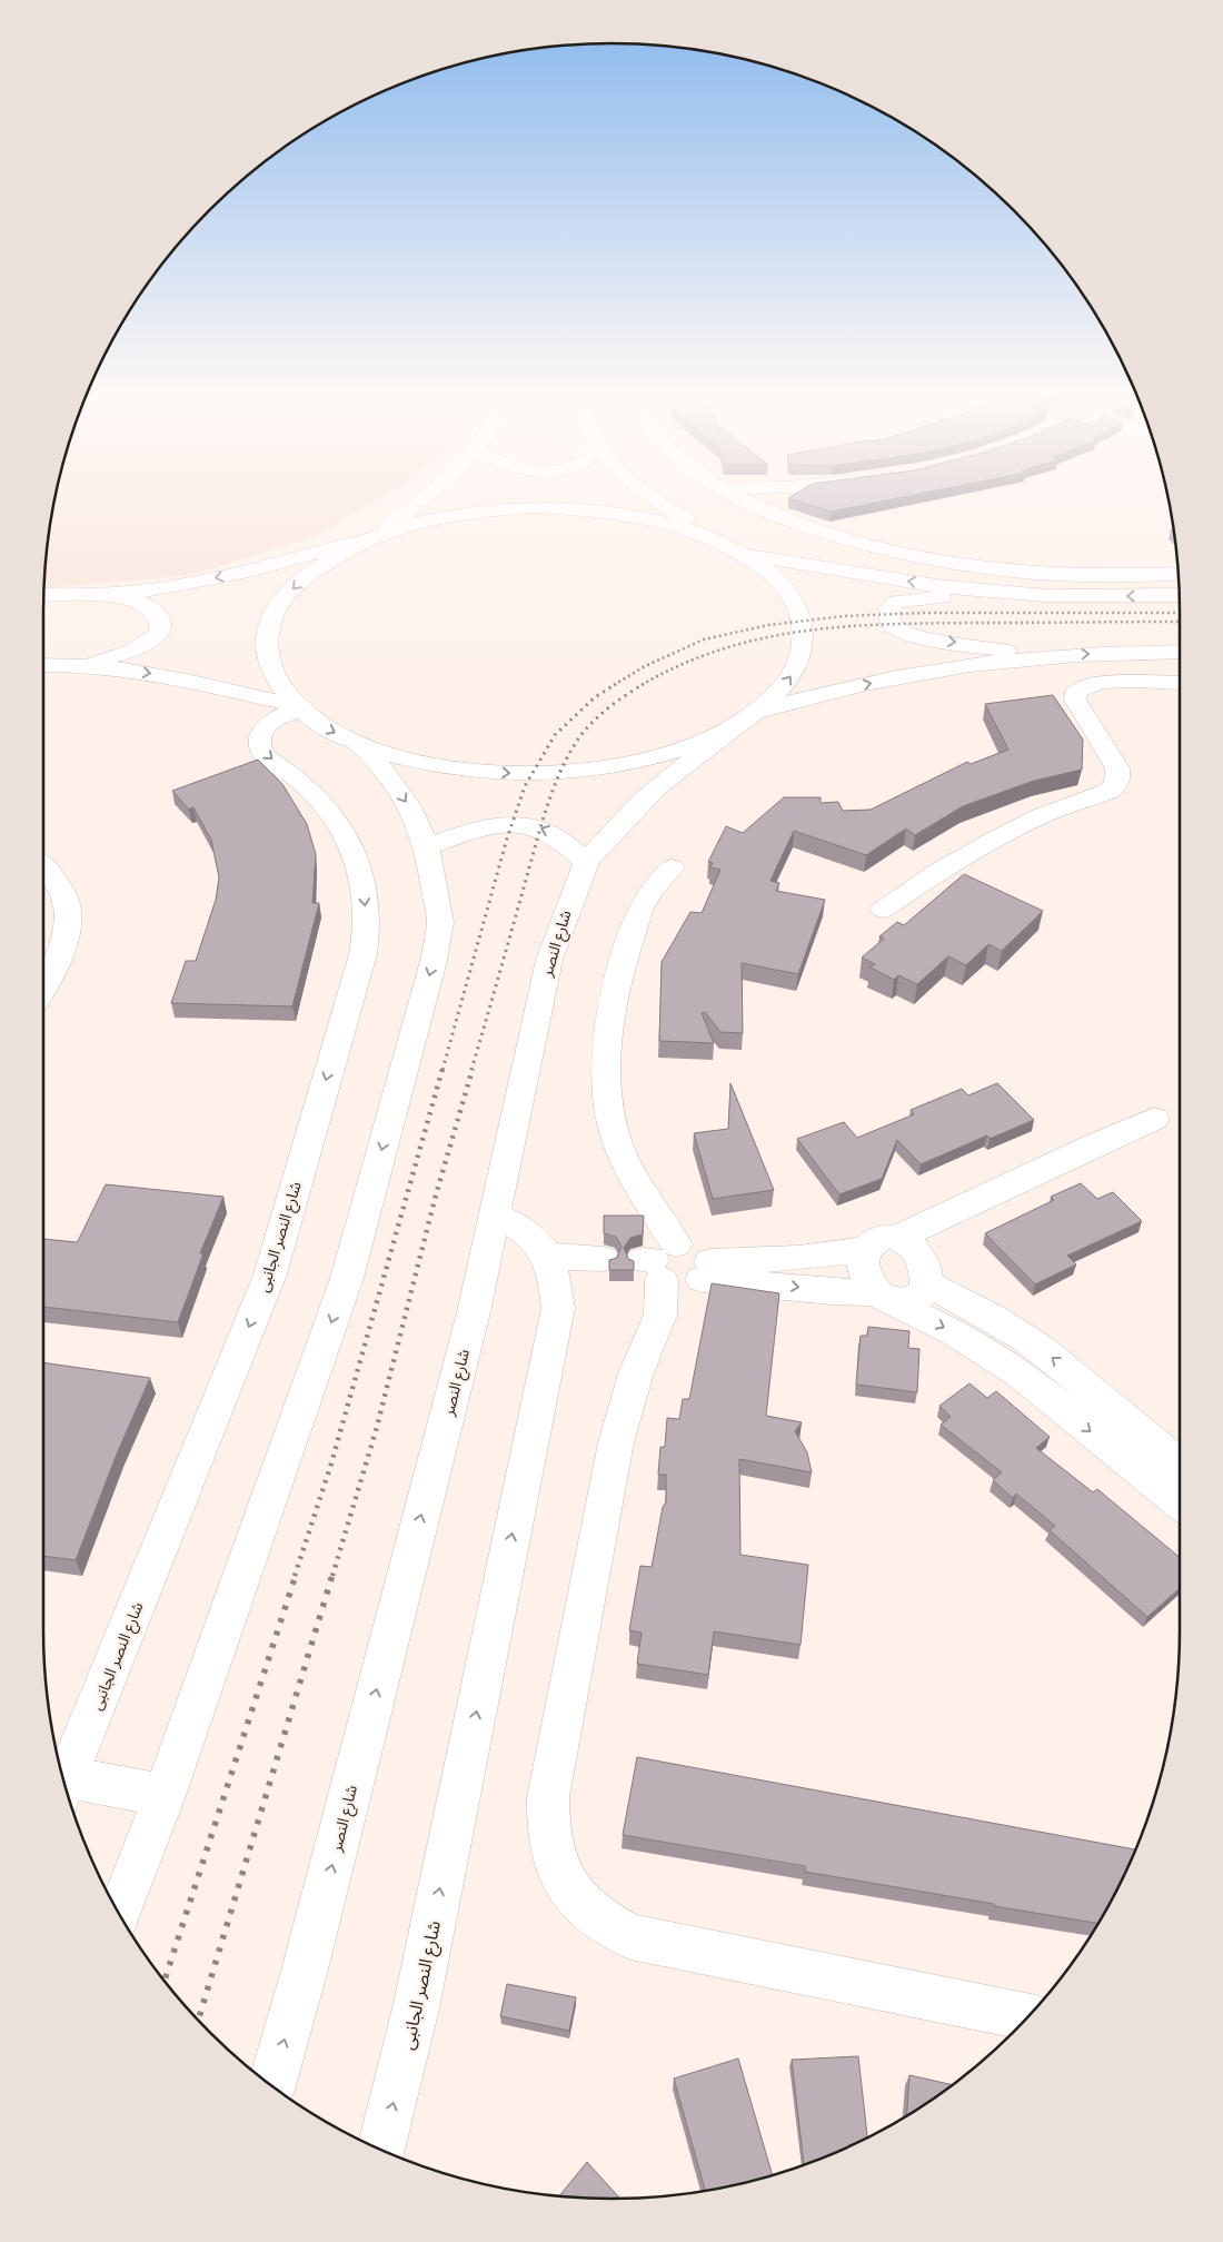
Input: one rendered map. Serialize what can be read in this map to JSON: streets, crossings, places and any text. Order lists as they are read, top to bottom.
{
  "streets": {
    "street": ["شارع النصر", "شارع النصر الجانبى"]
  },
  "crossings": [
    ["شارع النصر", "شارع النصر الجانبى"]
  ]
}
